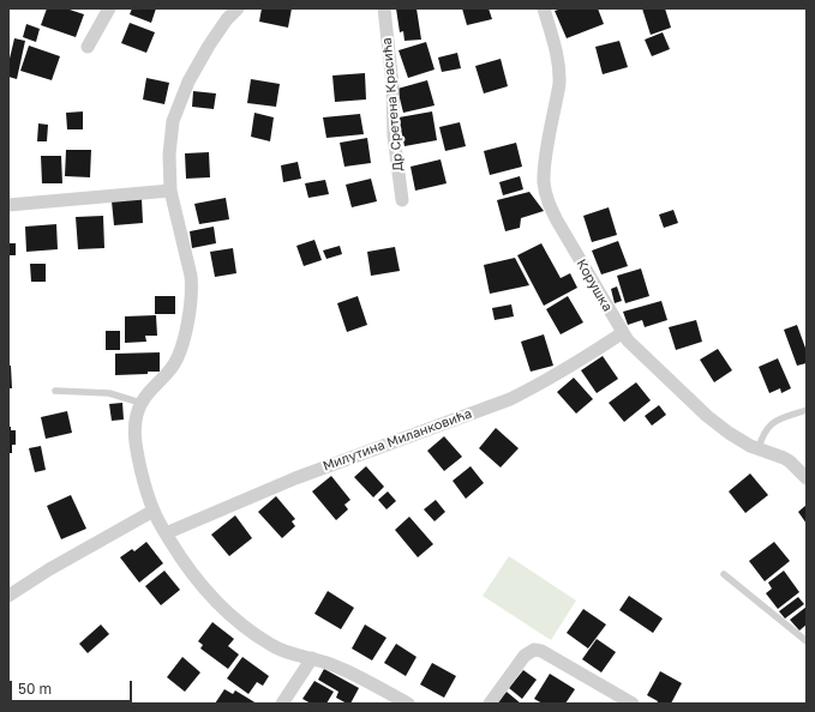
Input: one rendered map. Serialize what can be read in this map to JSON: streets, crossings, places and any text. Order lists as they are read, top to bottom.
{
  "streets": {
    "street": ["Др Сретена Красића", "Корушка", "Милутина Миланковића"]
  },
  "crossings": [
    ["Корушка", "Милутина Миланковића"]
  ],
  "scale_bar": "50 m"
}
